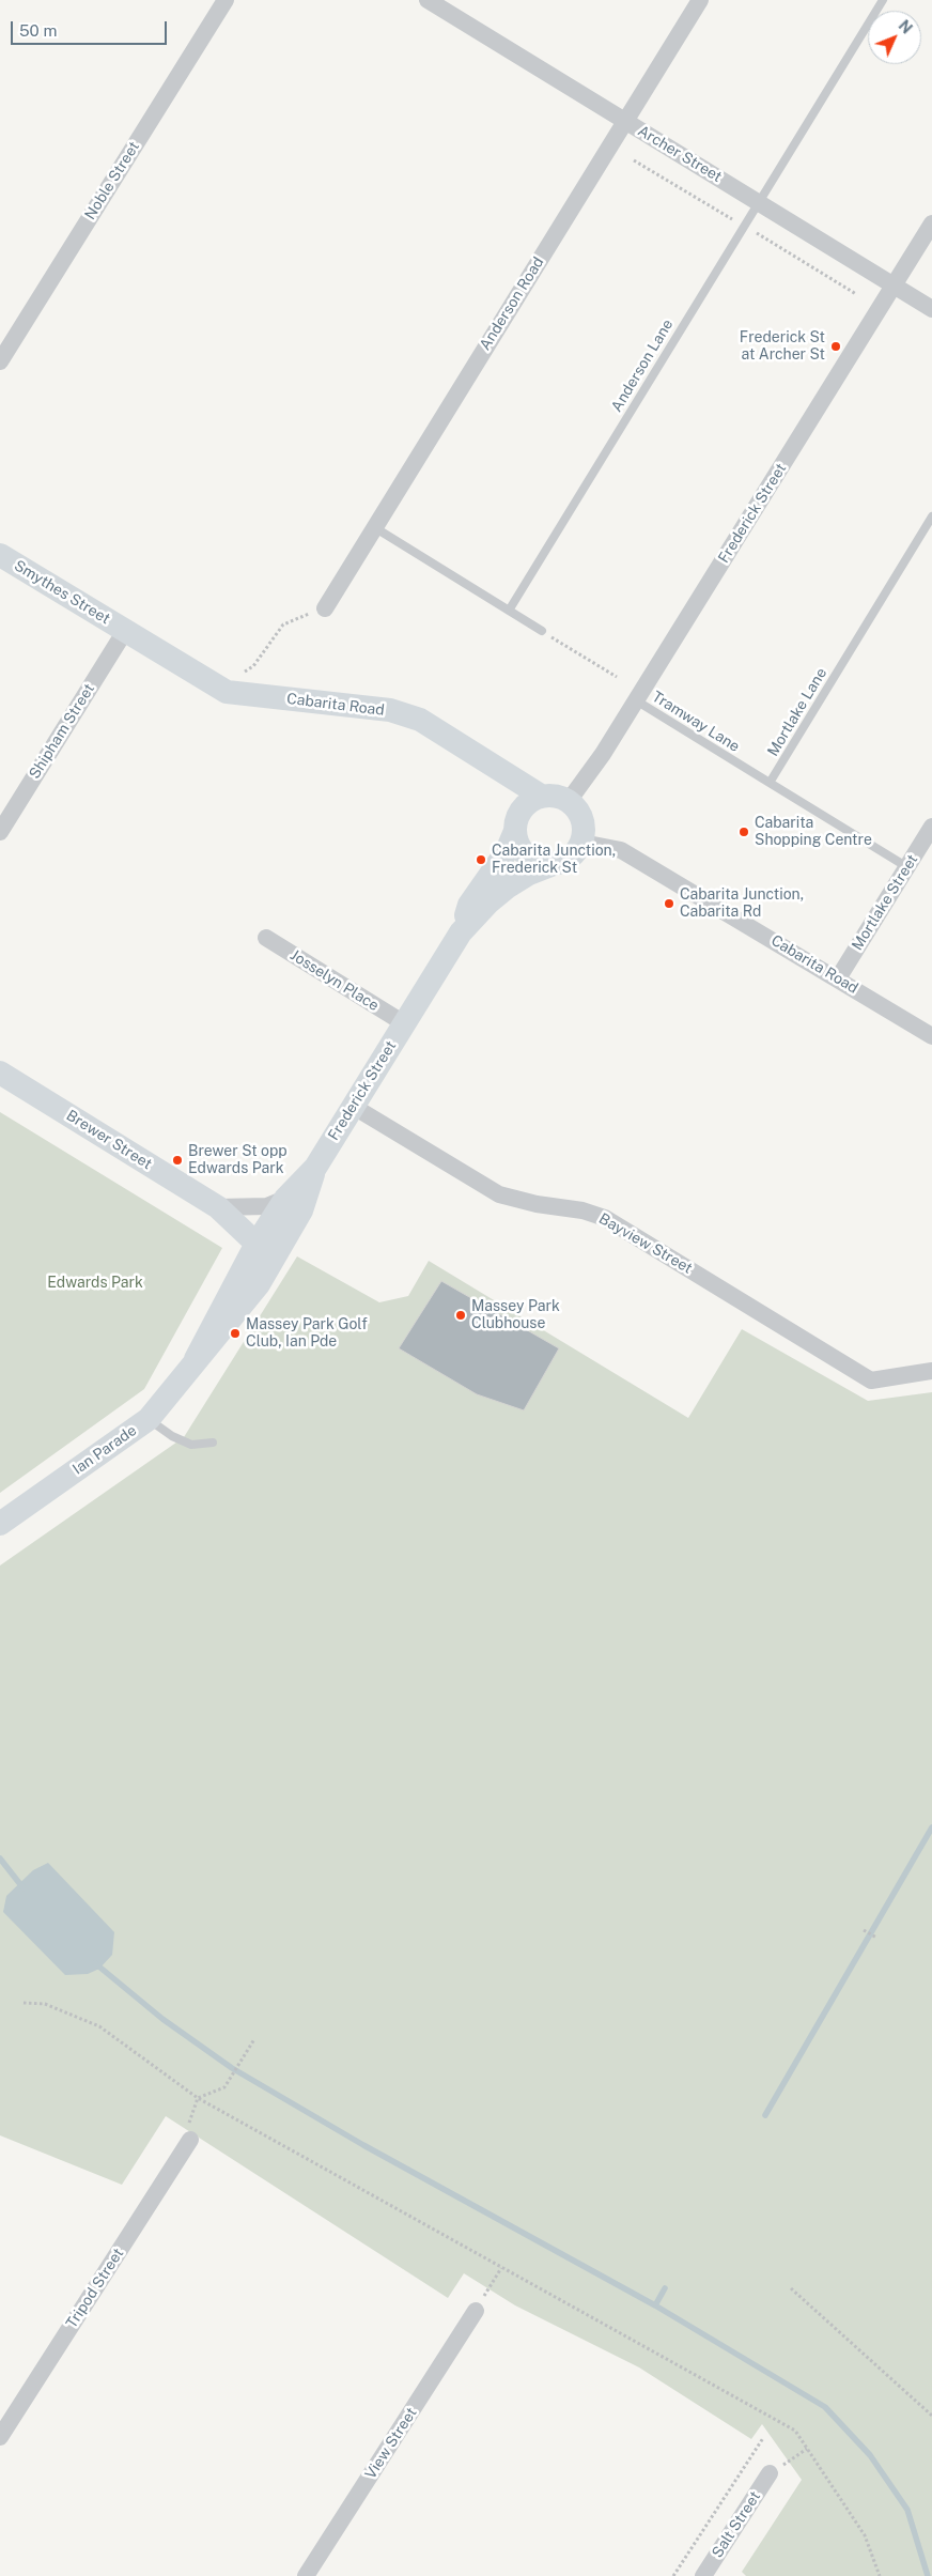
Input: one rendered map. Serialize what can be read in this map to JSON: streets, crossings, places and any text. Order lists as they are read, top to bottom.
{
  "streets": {
    "main road": [
      "Frederick Street",
      "Smythes Street",
      "Cabarita Road",
      "Brewer Street",
      "Ian Parade"
    ],
    "street": [
      "Archer Street",
      "Noble Street",
      "Anderson Road",
      "Shipham Street",
      "Mortlake Street",
      "Josselyn Place",
      "Bayview Street",
      "Tripod Street",
      "View Street",
      "Salt Street"
    ],
    "lane": ["Anderson Lane", "Mortlake Lane", "Tramway Lane"]
  },
  "crossings": [
    ["Archer Street", "Anderson Road"],
    ["Archer Street", "Anderson Lane"],
    ["Archer Street", "Frederick Street"],
    ["Frederick Street", "Cabarita Road"],
    ["Frederick Street", "Tramway Lane"],
    ["Frederick Street", "Josselyn Place"],
    ["Frederick Street", "Brewer Street"],
    ["Frederick Street", "Bayview Street"],
    ["Frederick Street", "Ian Parade"],
    ["Smythes Street", "Cabarita Road"],
    ["Smythes Street", "Shipham Street"],
    ["Cabarita Road", "Shipham Street"],
    ["Cabarita Road", "Mortlake Street"],
    ["Mortlake Lane", "Tramway Lane"],
    ["Brewer Street", "Ian Parade"]
  ],
  "parks": ["Edwards Park"],
  "places": [
    "Frederick St at Archer St",
    "Cabarita Shopping Centre",
    "Cabarita Junction, Frederick St",
    "Cabarita Junction, Cabarita Rd",
    "Brewer St opp Edwards Park",
    "Massey Park Clubhouse",
    "Massey Park Golf Club, Ian Pde"
  ],
  "scale_bar": "50 m",
  "north": "top right"
}
